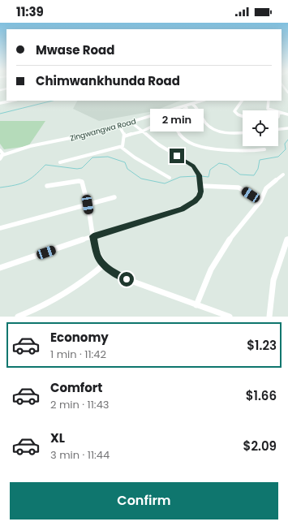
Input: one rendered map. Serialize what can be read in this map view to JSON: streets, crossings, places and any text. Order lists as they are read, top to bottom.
{
  "streets": {
    "street": ["Zingwangwa Road"]
  },
  "page": {
    "status": "11:39",
    "banner": ["Mwase Road", "Chimwankhunda Road"],
    "bubble": "2 min",
    "list": [
      {
        "name": "Economy",
        "note": "1 min · 11:42",
        "value": "$1.23"
      },
      {
        "name": "Comfort",
        "note": "2 min · 11:43",
        "value": "$1.66"
      },
      {
        "name": "XL",
        "note": "3 min · 11:44",
        "value": "$2.09"
      }
    ],
    "buttons": "Confirm"
  }
}
